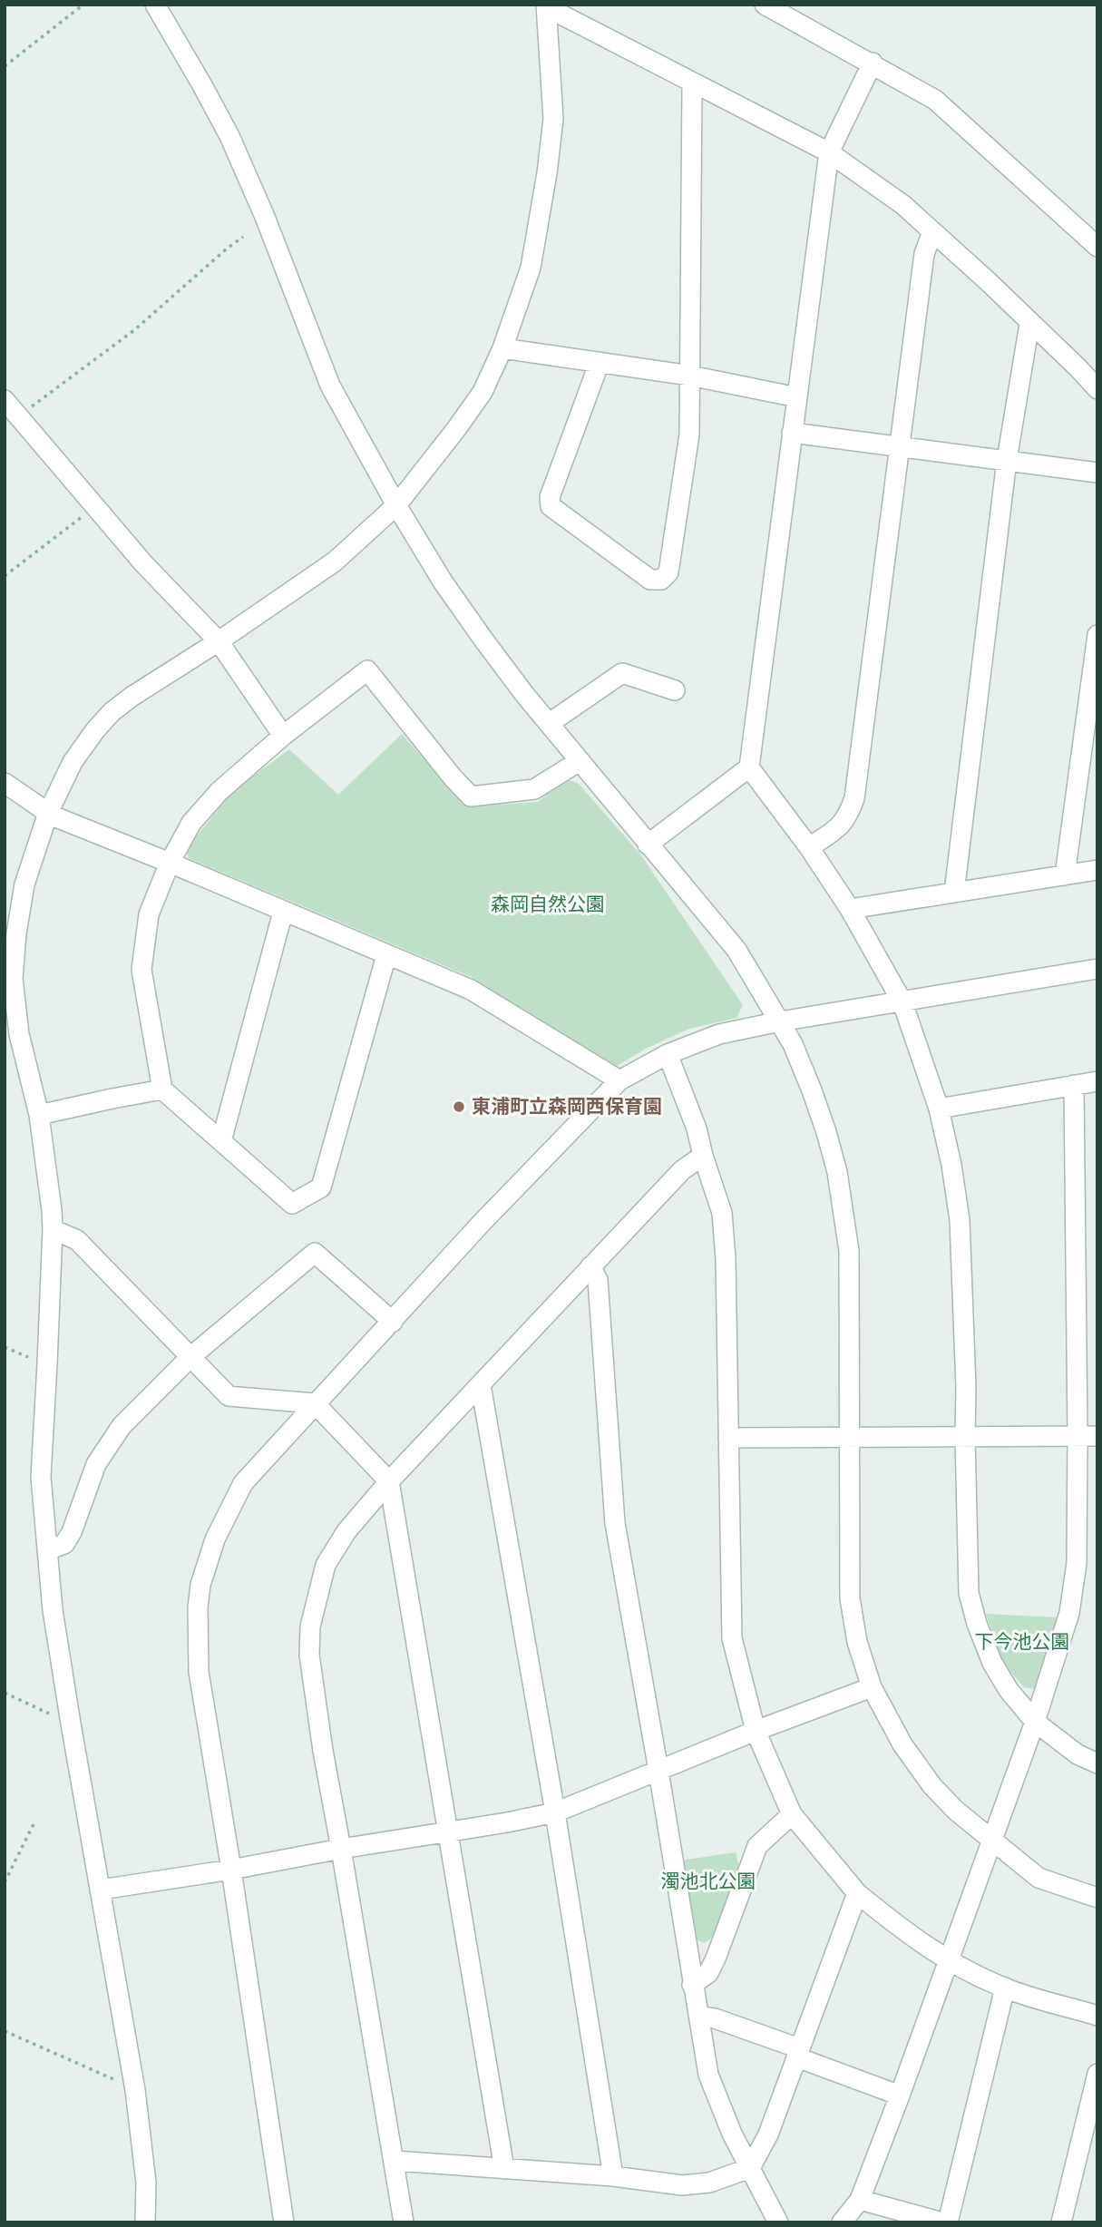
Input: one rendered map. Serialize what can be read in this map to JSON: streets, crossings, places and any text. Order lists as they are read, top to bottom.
{
  "parks": ["森岡自然公園", "下今池公園", "濁池北公園"],
  "places": ["東浦町立森岡西保育園"]
}
